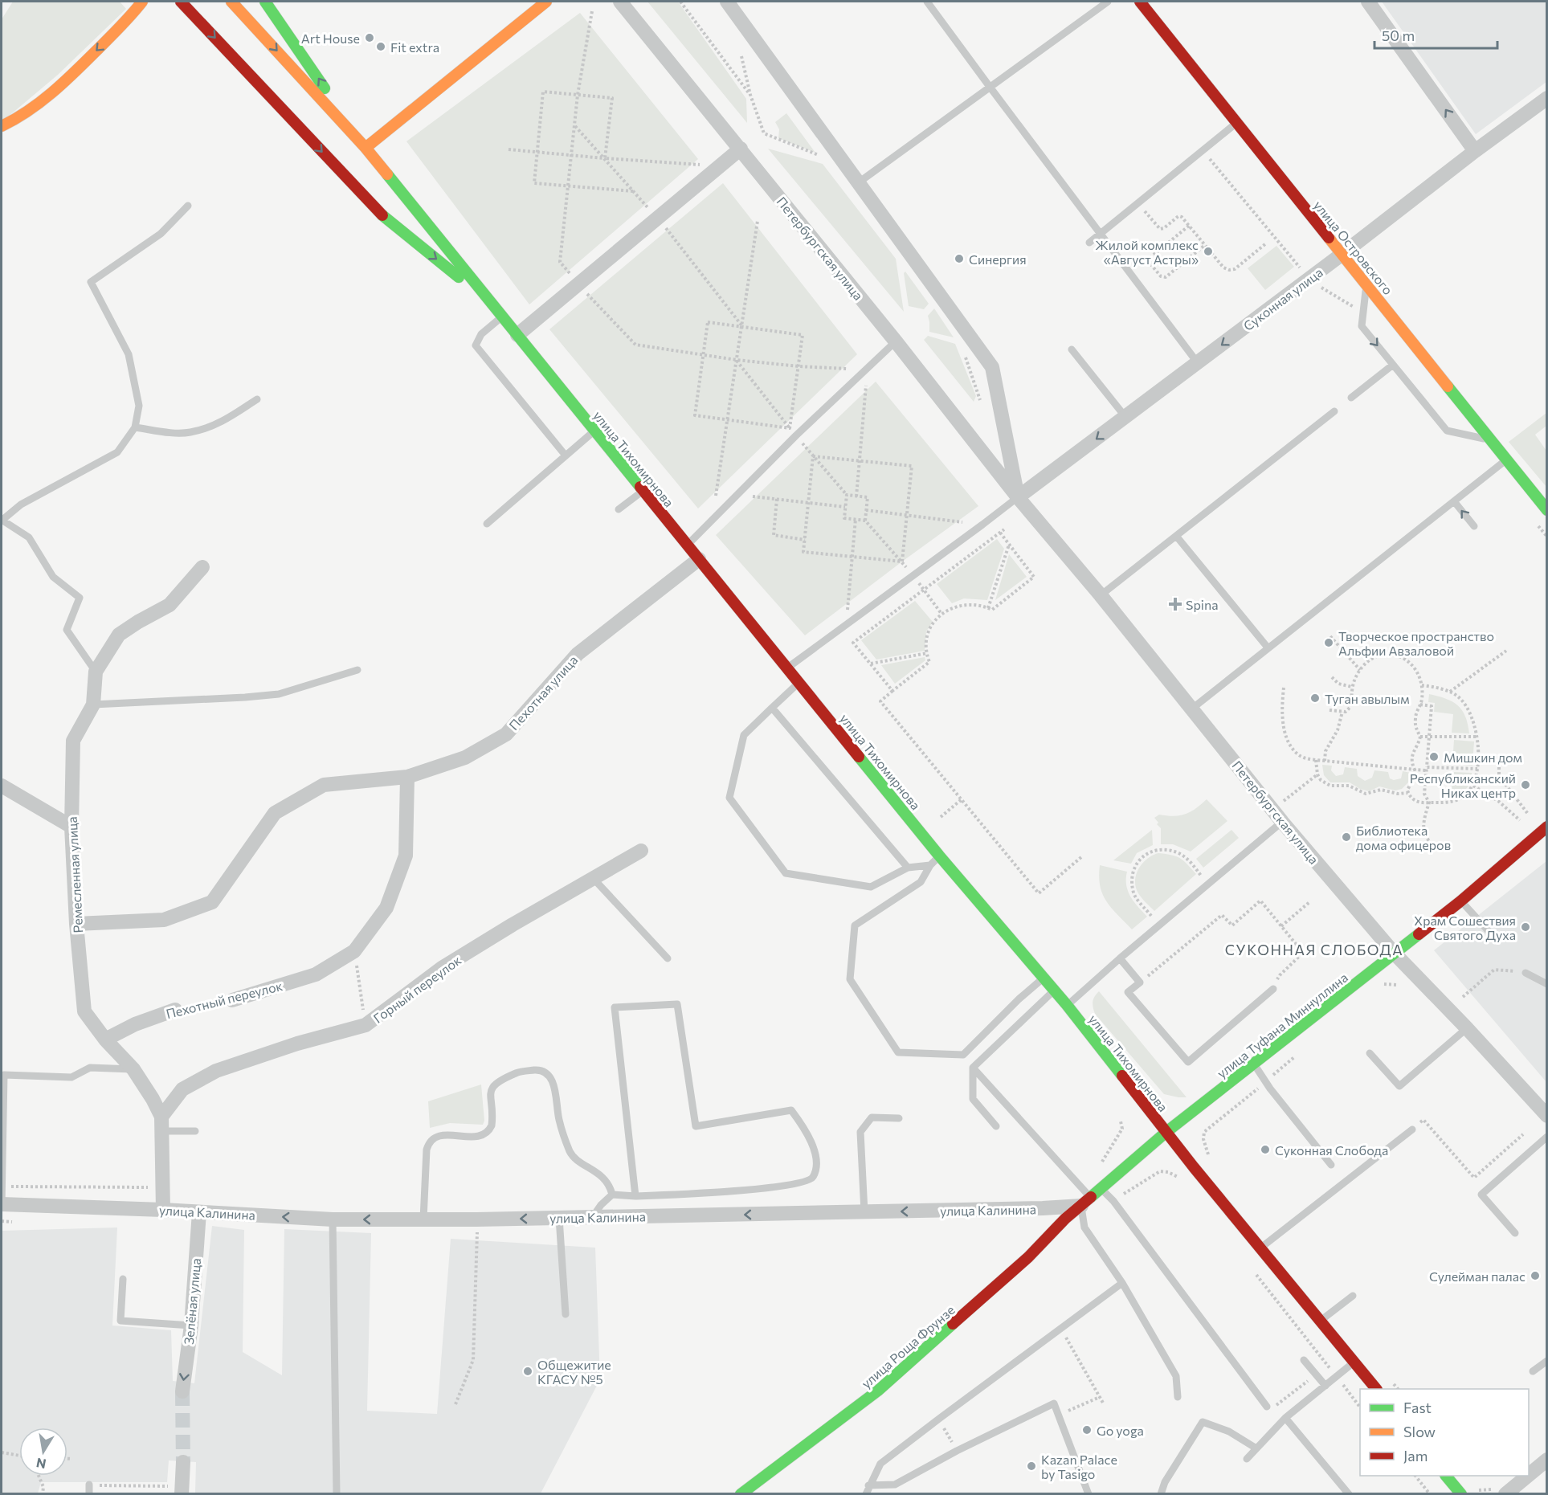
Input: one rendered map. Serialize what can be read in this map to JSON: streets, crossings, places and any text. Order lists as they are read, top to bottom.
{
  "streets": {
    "main road": [
      "улица Островского",
      "улица Тихомирнова",
      "улица Туфана Миннуллина",
      "улица Роща Фрунзе"
    ],
    "street": [
      "Петербургская улица",
      "Суконная улица",
      "Пехотная улица",
      "Ремесленная улица",
      "Горный переулок",
      "Пехотный переулок",
      "улица Калинина",
      "Зелёная улица"
    ]
  },
  "crossings": [
    ["улица Островского", "Суконная улица"],
    ["Петербургская улица", "Суконная улица"],
    ["Петербургская улица", "улица Туфана Миннуллина"],
    ["улица Тихомирнова", "Пехотная улица"],
    ["улица Тихомирнова", "улица Туфана Миннуллина"],
    ["Пехотная улица", "Ремесленная улица"],
    ["Пехотная улица", "Пехотный переулок"],
    ["Ремесленная улица", "Горный переулок"],
    ["Ремесленная улица", "Пехотный переулок"],
    ["Ремесленная улица", "улица Калинина"],
    ["улица Калинина", "Зелёная улица"],
    ["улица Калинина", "улица Роща Фрунзе"]
  ],
  "one_way": ["Суконная улица", "улица Калинина", "Зелёная улица"],
  "districts": ["СУКОННАЯ СЛОБОДА"],
  "places": {
    "other": [
      "Art House",
      "Fit extra",
      "Жилой комплекс «Август Астры»",
      "Синергия",
      "Творческое пространство Альфии Авзаловой",
      "Туган авылым",
      "Мишкин дом",
      "Республиканский Никах центр",
      "Библиотека дома офицеров",
      "Храм Сошествия Святого Духа",
      "Суконная Слобода",
      "Сулейман палас",
      "Общежитие КГАСУ №5",
      "Go yoga",
      "Kazan Palace by Tasigo"
    ],
    "health": ["Spina"]
  },
  "legend": ["Fast", "Slow", "Jam"],
  "scale_bar": "50 m",
  "north": "bottom"
}
